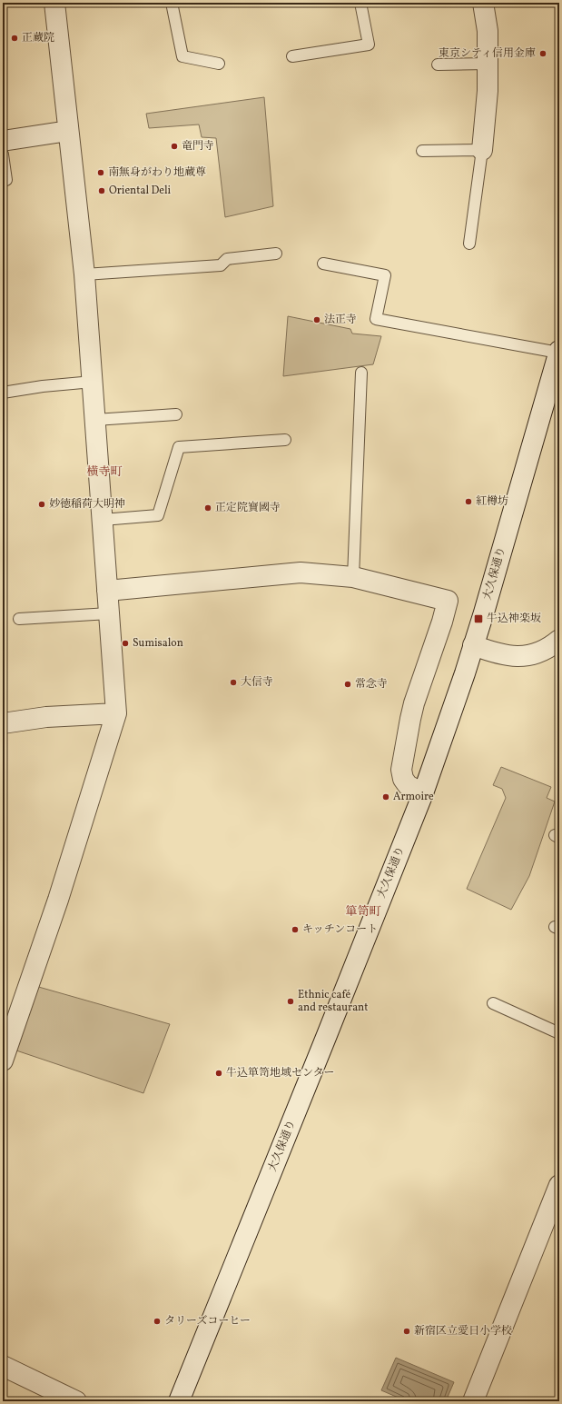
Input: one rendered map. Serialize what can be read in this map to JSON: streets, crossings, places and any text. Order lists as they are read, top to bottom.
{
  "streets": {
    "street": ["大久保通り"]
  },
  "districts": ["横寺町", "箪笥町"],
  "places": {
    "other": [
      "正蔵院",
      "東京シティ信用金庫",
      "竜門寺",
      "南無身がわり地蔵尊",
      "Oriental Deli",
      "法正寺",
      "紅樽坊",
      "妙徳稲荷大明神",
      "正定院寶國寺",
      "Sumisalon",
      "大信寺",
      "常念寺",
      "Armoire",
      "キッチンコート",
      "Ethnic café and restaurant",
      "牛込箪笥地域センター",
      "タリーズコーヒー",
      "新宿区立愛日小学校"
    ],
    "transit": ["牛込神楽坂"]
  }
}
